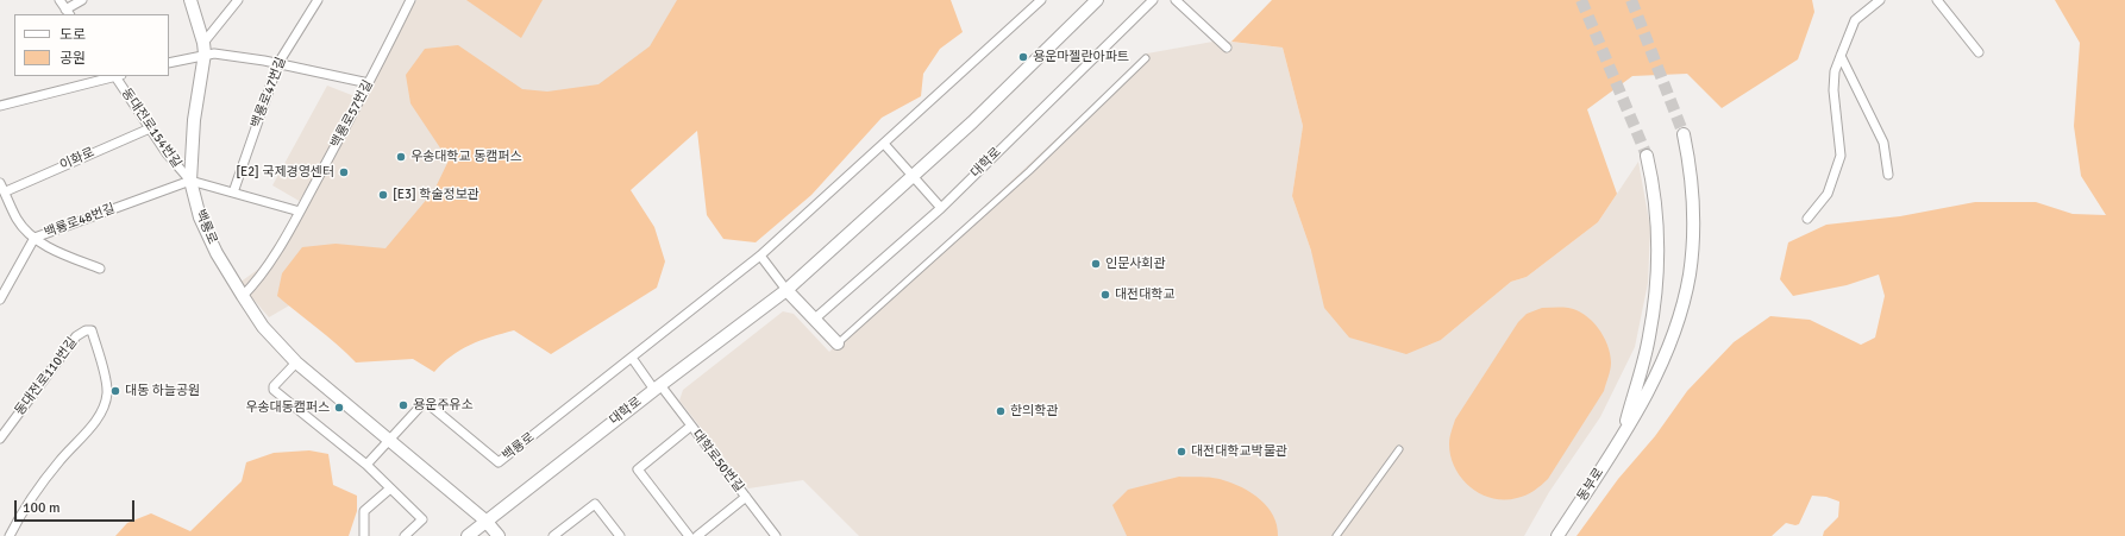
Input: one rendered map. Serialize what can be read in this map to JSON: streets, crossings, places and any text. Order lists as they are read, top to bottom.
{
  "streets": {
    "main road": ["대학로", "백룡로", "동부로"],
    "street": [
      "백룡로47번길",
      "백룡로57번길",
      "동대전로154번길",
      "이화로",
      "백룡로48번길",
      "동대전로110번길",
      "대학로50번길"
    ]
  },
  "crossings": [
    ["백룡로57번길", "백룡로"],
    ["동대전로154번길", "이화로"],
    ["동대전로154번길", "백룡로48번길"],
    ["동대전로154번길", "백룡로"],
    ["대학로", "백룡로"],
    ["대학로", "대학로50번길"],
    ["백룡로48번길", "백룡로"],
    ["백룡로", "대학로50번길"]
  ],
  "places": [
    "용운마젤란아파트",
    "우송대학교 동캠퍼스",
    "[E2] 국제경영센터",
    "[E3] 학술정보관",
    "인문사회관",
    "대전대학교",
    "대동 하늘공원",
    "용운주유소",
    "우송대동캠퍼스",
    "한의학관",
    "대전대학교박물관"
  ],
  "legend": ["도로", "공원"],
  "scale_bar": "100 m"
}
